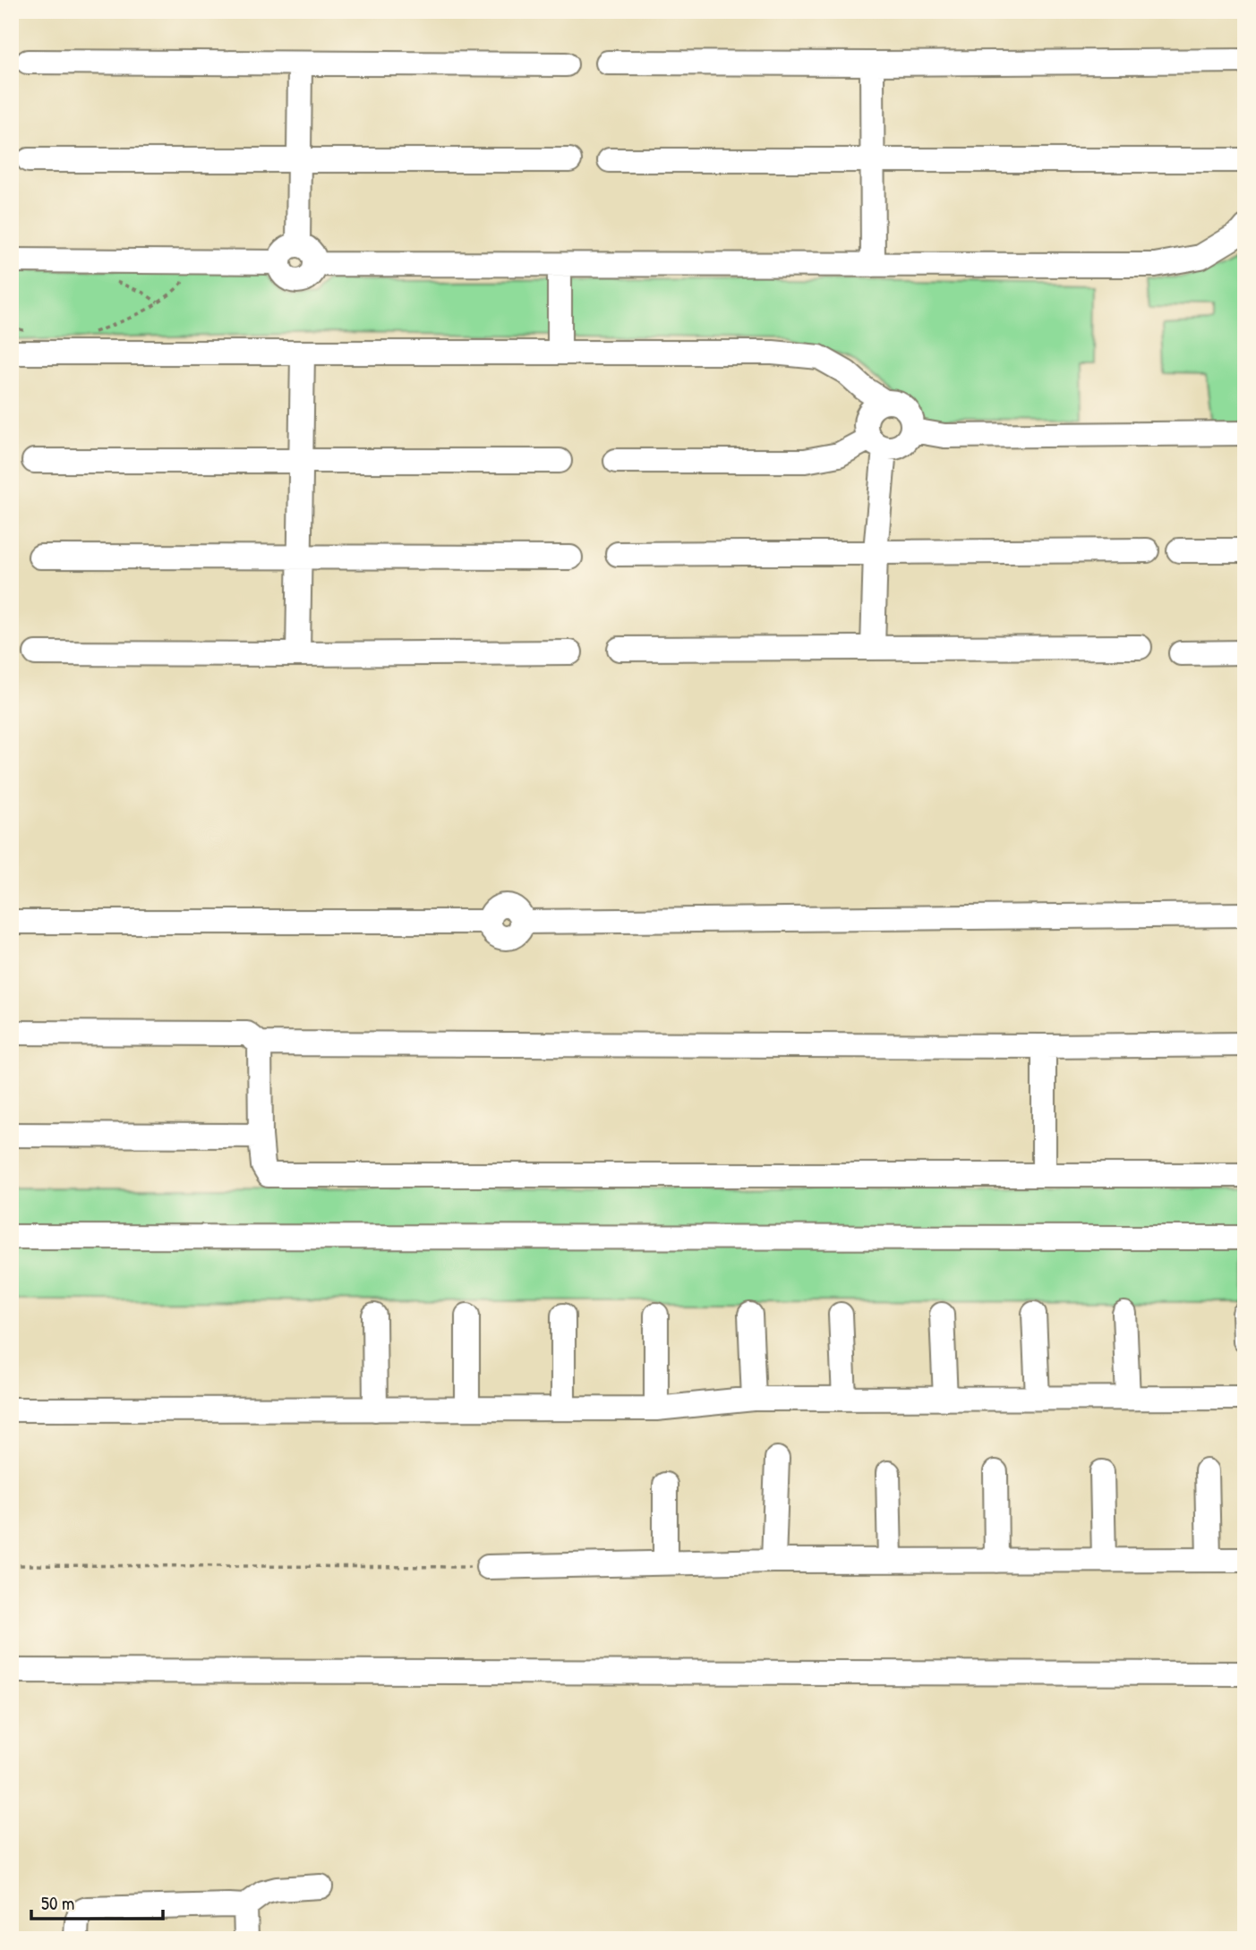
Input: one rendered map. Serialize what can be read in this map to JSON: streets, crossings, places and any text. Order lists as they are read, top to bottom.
{
  "scale_bar": "50 m"
}
